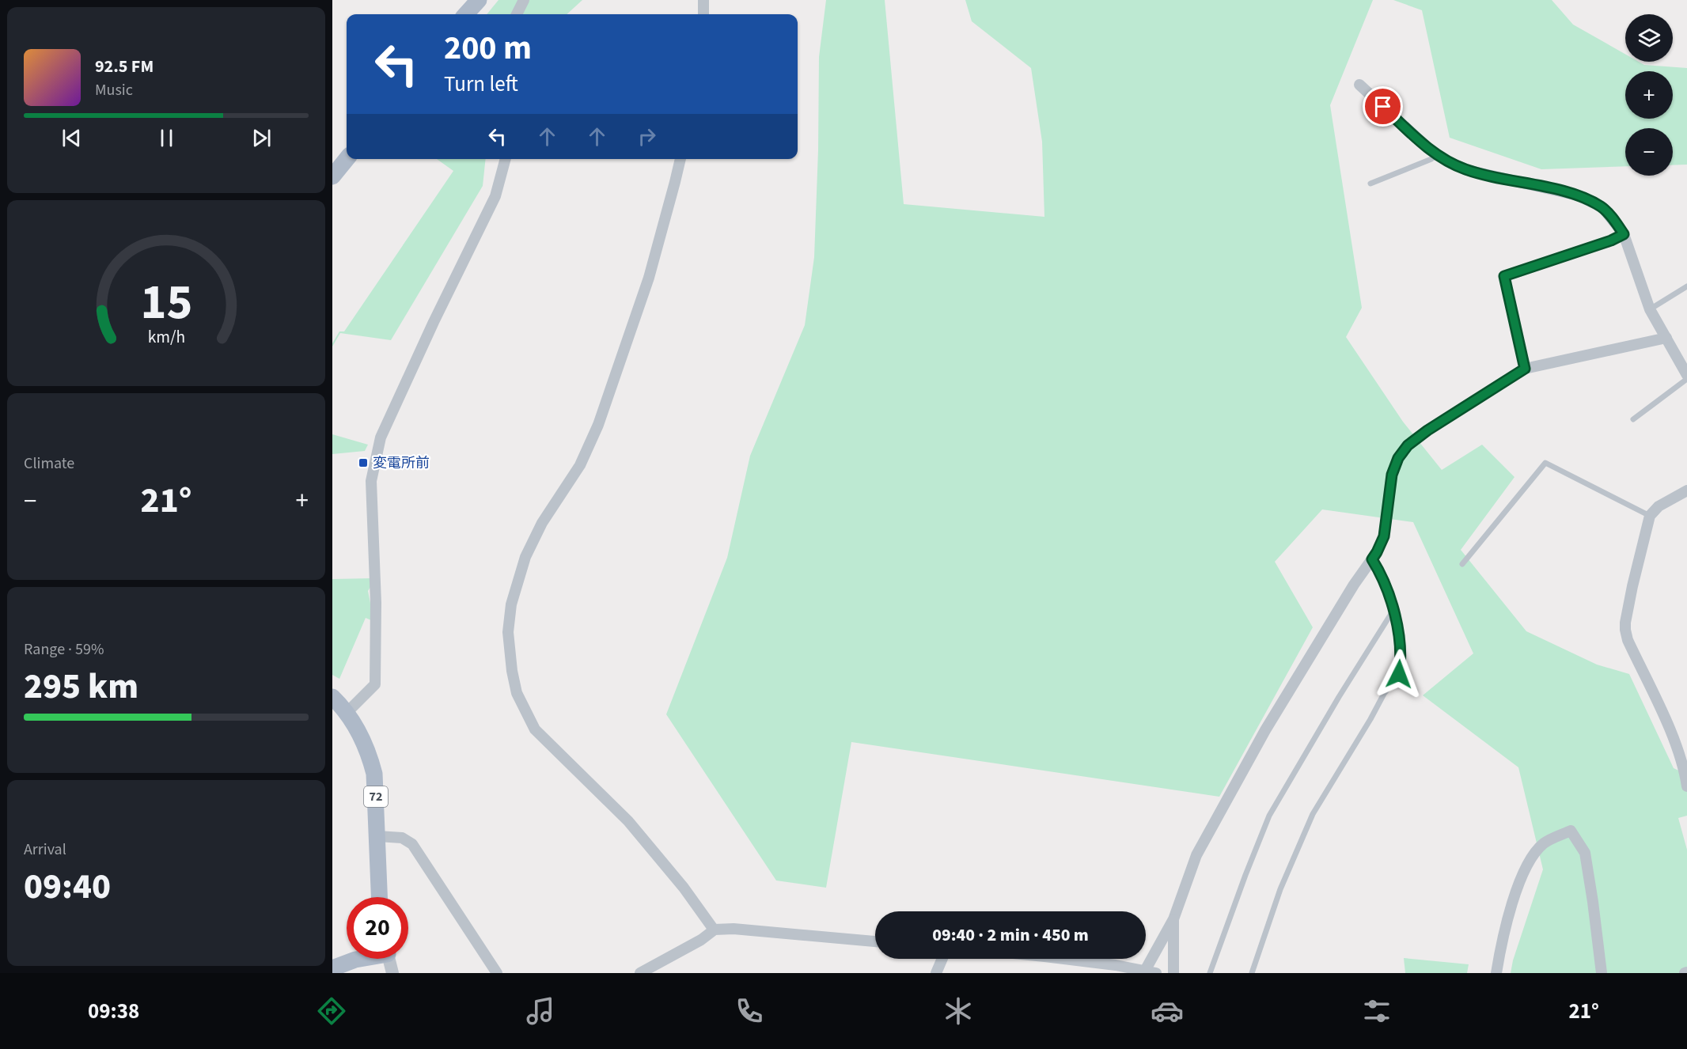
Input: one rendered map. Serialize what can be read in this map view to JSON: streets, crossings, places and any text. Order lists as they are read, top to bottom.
{
  "streets": {
    "main road": ["72"]
  },
  "places": {
    "transit": ["変電所前"]
  },
  "page": {
    "map_buttons": ["+", "−"],
    "turn": ["200 m", "Turn left"],
    "song": ["92.5 FM", "Music"],
    "tile": [
      "Climate",
      ["Range · 59%", "295 km"],
      ["Arrival", "09:40"]
    ],
    "heat": ["−", "21°", "+"],
    "limit": "20",
    "trip": "09:40 · 2 min · 450 m",
    "tabs": ["09:38", "21°"],
    "gauge": ["15", "km/h"]
  }
}
